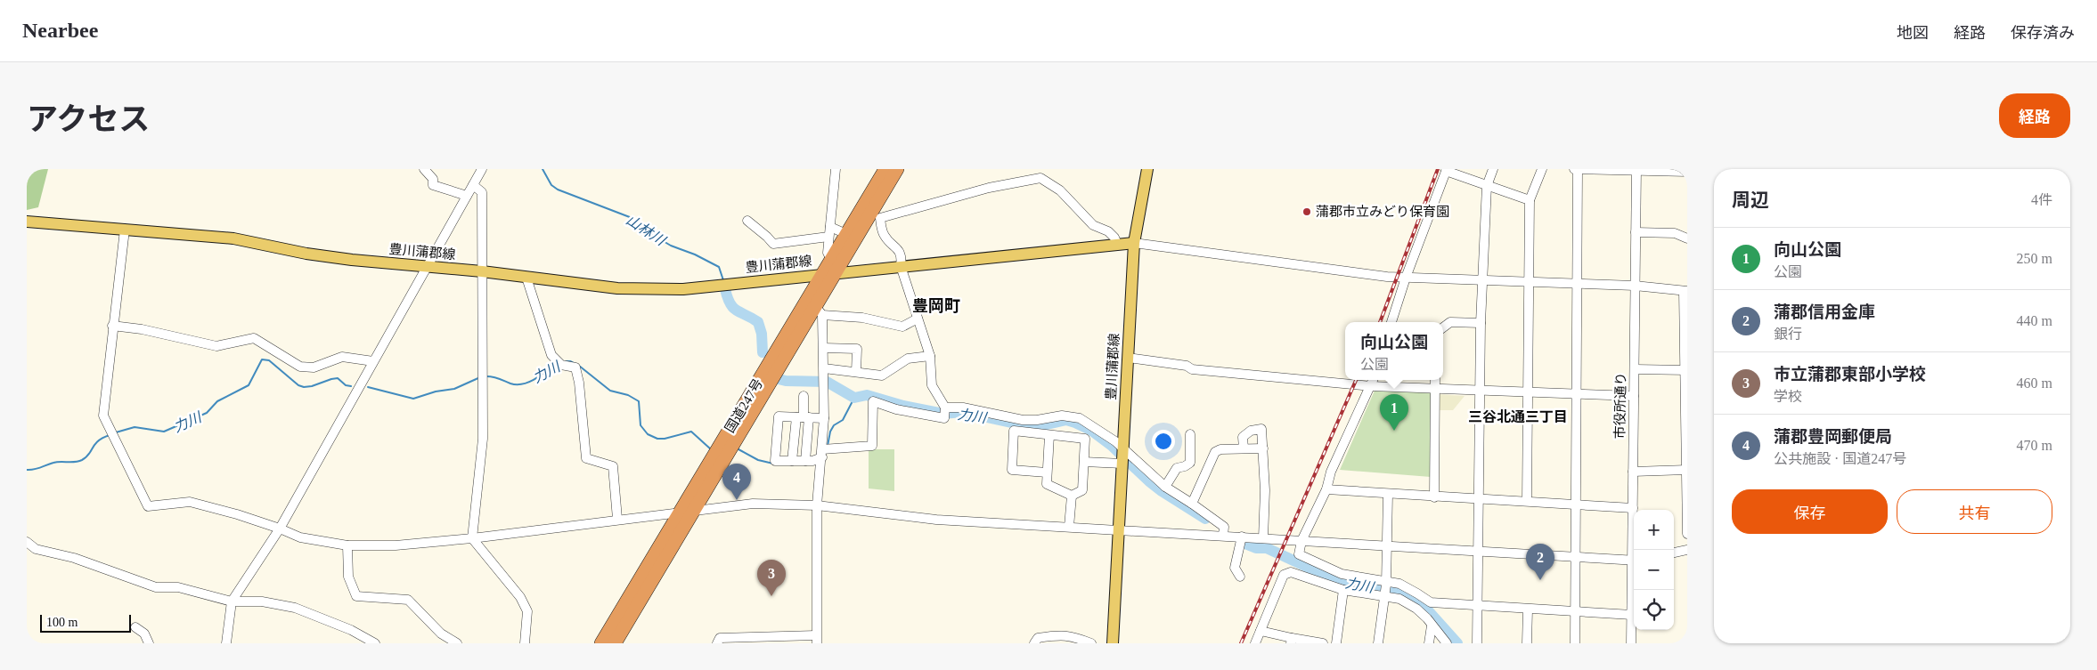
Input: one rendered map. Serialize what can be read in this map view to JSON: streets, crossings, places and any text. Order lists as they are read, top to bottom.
{
  "streets": {
    "highway": ["国道247号"],
    "main road": ["豊川蒲郡線"],
    "street": ["市役所通り"]
  },
  "crossings": [
    ["豊川蒲郡線", "国道247号"]
  ],
  "districts": ["豊岡町", "三谷北通三丁目"],
  "water": ["山林川", "力川"],
  "places": ["蒲郡市立みどり保育園"],
  "scale_bar": "100 m",
  "page": {
    "header": "Nearbee",
    "nav": ["地図", "経路", "保存済み"],
    "title": "アクセス",
    "buttons": [
      "経路",
      ["保存", "共有"]
    ],
    "heading": ["周辺", "4件"],
    "list": [
      {
        "mark": "1",
        "name": "向山公園",
        "note": "公園",
        "value": "250 m"
      },
      {
        "mark": "2",
        "name": "蒲郡信用金庫",
        "note": "銀行",
        "value": "440 m"
      },
      {
        "mark": "3",
        "name": "市立蒲郡東部小学校",
        "note": "学校",
        "value": "460 m"
      },
      {
        "mark": "4",
        "name": "蒲郡豊岡郵便局",
        "note": "公共施設 · 国道247号",
        "value": "470 m"
      }
    ],
    "popup": ["向山公園", "公園"],
    "pins": [
      "1",
      "4",
      "2",
      "3"
    ],
    "map_buttons": ["+", "−"],
    "scale": "100 m"
  }
}
